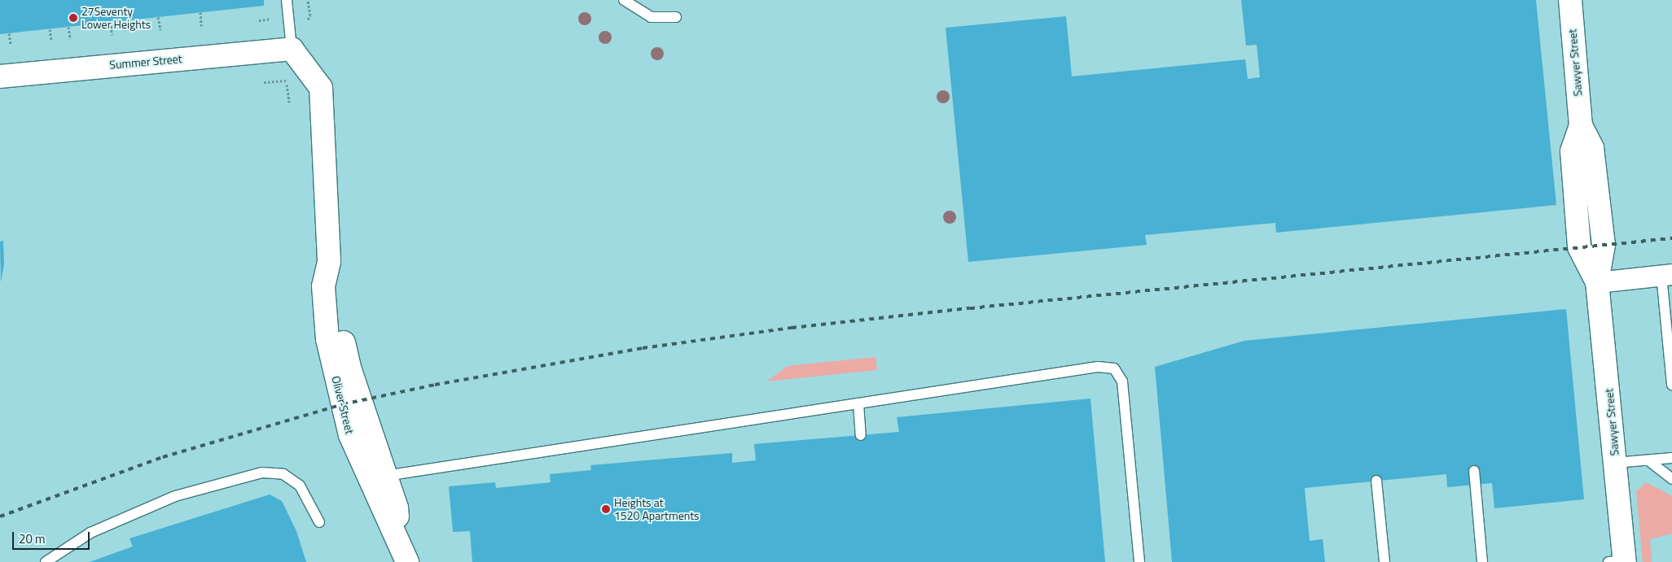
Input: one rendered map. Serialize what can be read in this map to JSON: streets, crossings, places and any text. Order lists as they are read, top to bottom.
{
  "streets": {
    "street": ["Summer Street", "Sawyer Street", "Oliver Street"]
  },
  "crossings": [
    ["Summer Street", "Oliver Street"]
  ],
  "places": ["27Seventy Lower Heights", "Heights at 1520 Apartments"],
  "scale_bar": "20 m"
}
